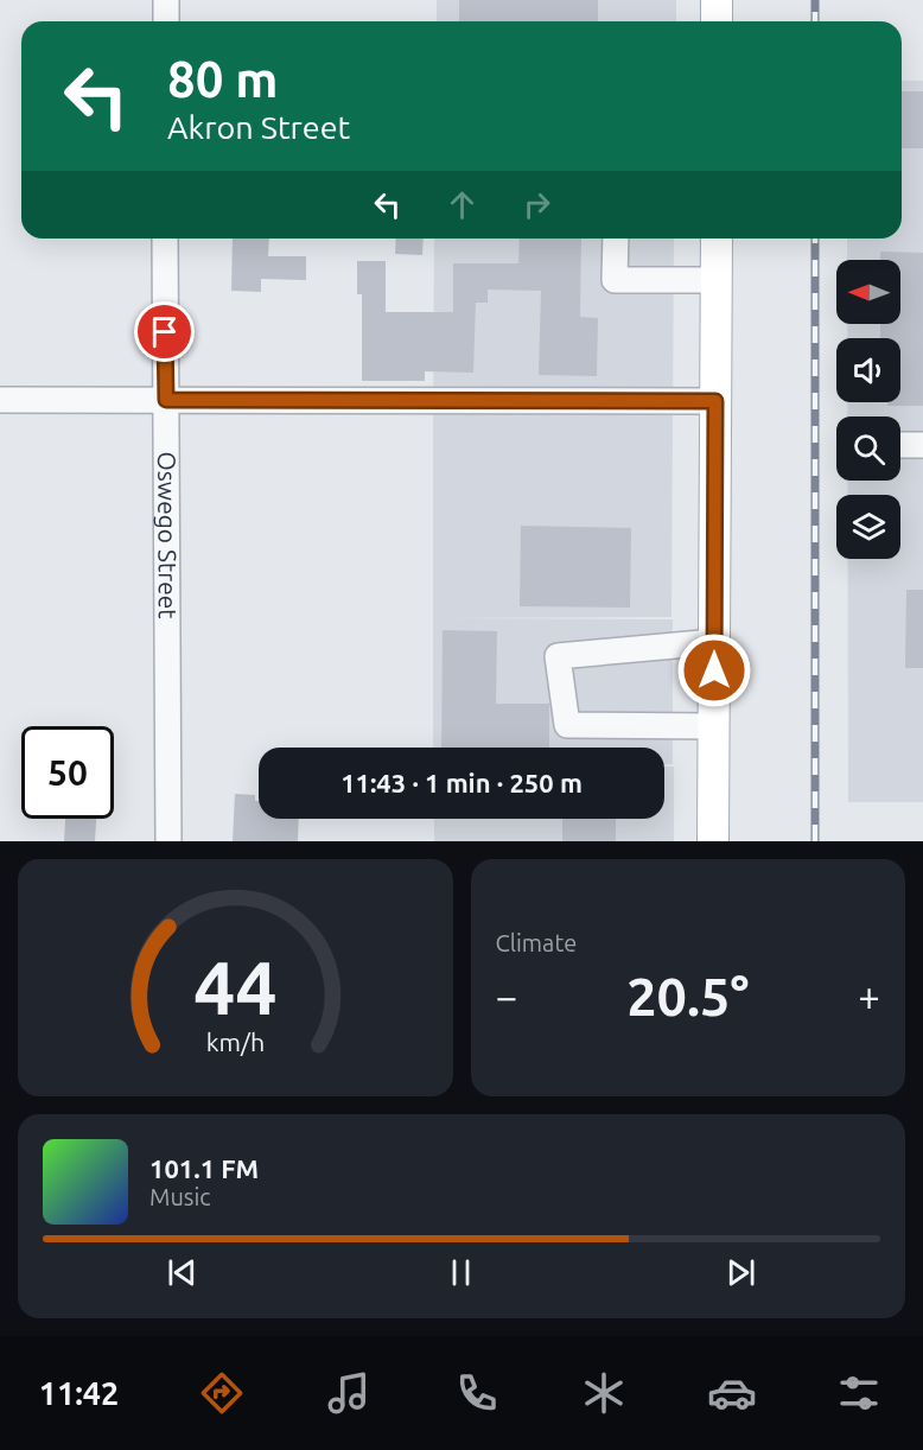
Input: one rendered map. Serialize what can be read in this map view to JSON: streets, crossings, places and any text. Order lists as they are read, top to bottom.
{
  "streets": {
    "street": ["Oswego Street"]
  },
  "north": "left",
  "page": {
    "turn": ["80 m", "Akron Street"],
    "limit": "50",
    "trip": "11:43 · 1 min · 250 m",
    "tile": "Climate",
    "heat": ["−", "20.5°", "+"],
    "song": ["101.1 FM", "Music"],
    "tabs": "11:42",
    "gauge": ["44", "km/h"]
  }
}
